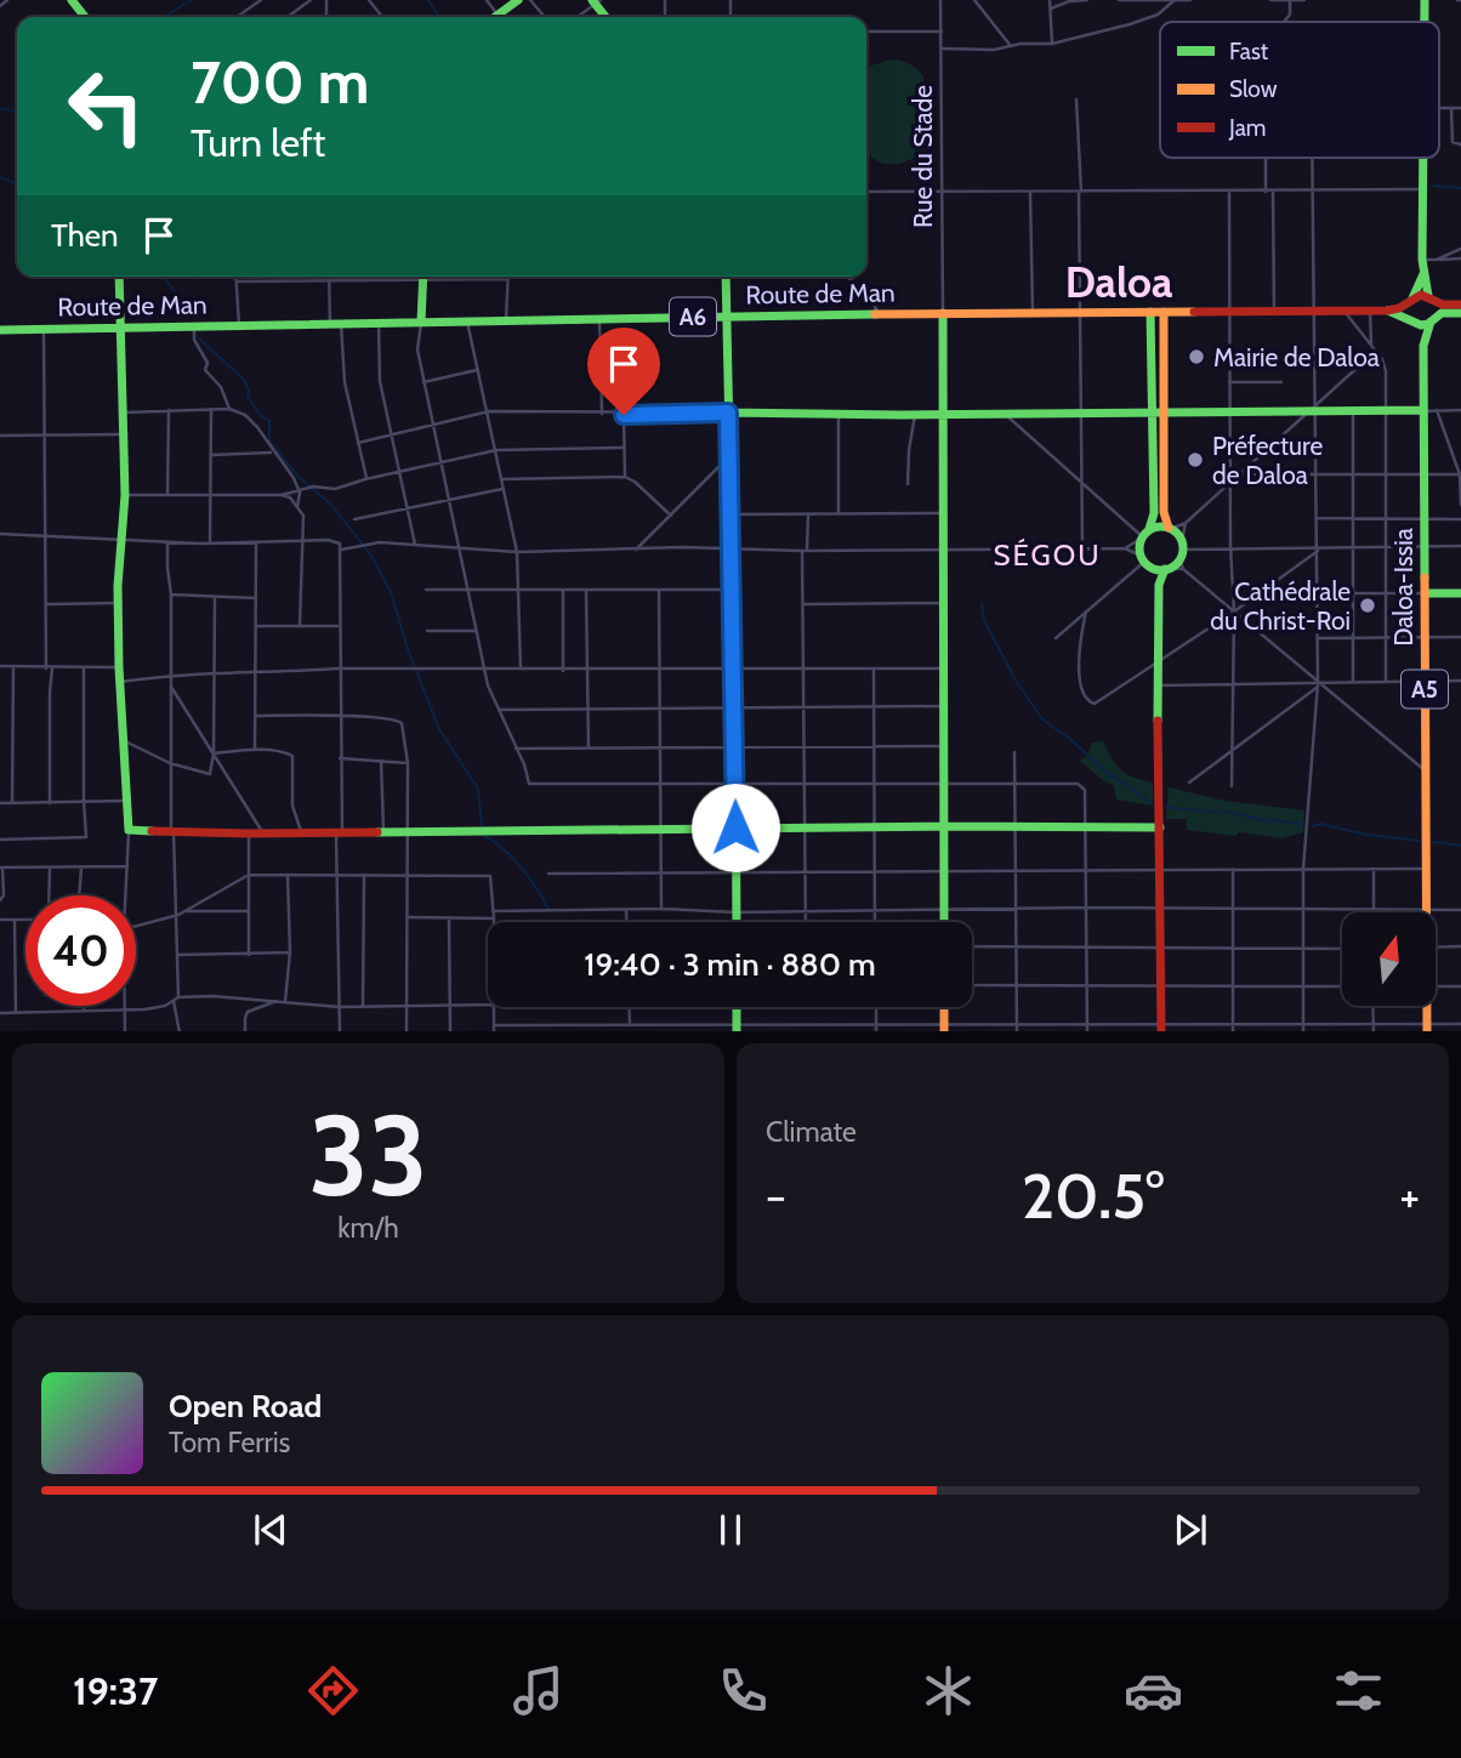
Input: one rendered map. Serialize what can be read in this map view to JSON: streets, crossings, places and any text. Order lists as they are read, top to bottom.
{
  "streets": {
    "main road": [
      "Route de Man",
      "A6",
      "Daloa-Issia",
      "A5"
    ],
    "street": ["Rue du Stade"]
  },
  "crossings": [
    ["Rue du Stade", "Route de Man"],
    ["Route de Man", "A6"],
    ["A6", "A5"],
    ["Daloa-Issia", "A5"]
  ],
  "districts": ["Daloa", "SÉGOU"],
  "places": ["Mairie de Daloa", "Préfecture de Daloa", "Cathédrale du Christ-Roi"],
  "legend": ["Fast", "Slow", "Jam"],
  "north": "top",
  "page": {
    "turn": ["700 m", "Turn left"],
    "then": "Then",
    "limit": "40",
    "trip": "19:40 · 3 min · 880 m",
    "tile": [
      ["33", "km/h"],
      "Climate"
    ],
    "heat": ["−", "20.5°", "+"],
    "song": ["Open Road", "Tom Ferris"],
    "tabs": "19:37"
  }
}
